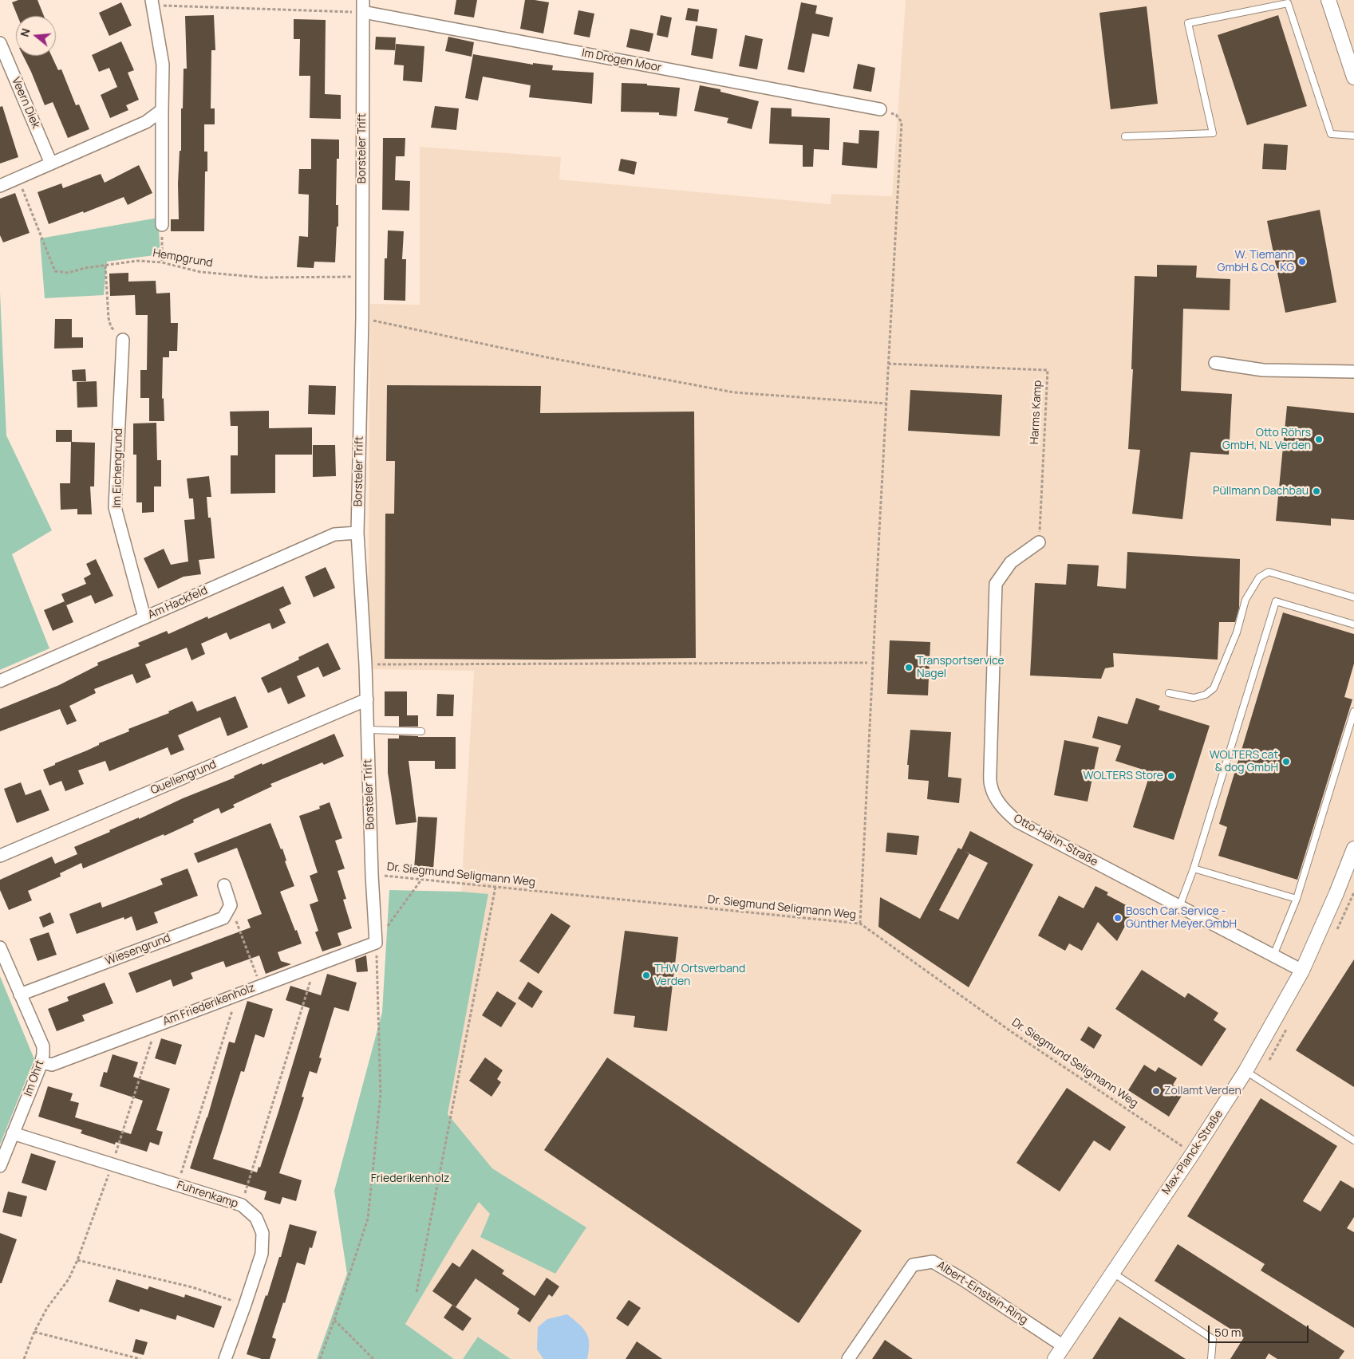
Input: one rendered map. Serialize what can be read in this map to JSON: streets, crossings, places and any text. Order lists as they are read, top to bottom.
{
  "streets": {
    "street": [
      "Im Drögen Moor",
      "Veern Diek",
      "Borsteler Trift",
      "Im Eichengrund",
      "Am Hackfeld",
      "Quellengrund",
      "Otto-Hahn-Straße",
      "Wiesengrund",
      "Am Friederikenholz",
      "Im Ohrt",
      "Max-Planck-Straße",
      "Fuhrenkamp",
      "Albert-Einstein-Ring"
    ],
    "path": ["Hempgrund", "Harms Kamp", "Dr. Siegmund Seligmann Weg"]
  },
  "crossings": [
    ["Im Drögen Moor", "Borsteler Trift"],
    ["Borsteler Trift", "Hempgrund"],
    ["Borsteler Trift", "Am Hackfeld"],
    ["Borsteler Trift", "Quellengrund"],
    ["Borsteler Trift", "Dr. Siegmund Seligmann Weg"],
    ["Borsteler Trift", "Am Friederikenholz"],
    ["Harms Kamp", "Otto-Hahn-Straße"],
    ["Im Eichengrund", "Am Hackfeld"],
    ["Otto-Hahn-Straße", "Max-Planck-Straße"],
    ["Dr. Siegmund Seligmann Weg", "Max-Planck-Straße"],
    ["Wiesengrund", "Im Ohrt"],
    ["Am Friederikenholz", "Im Ohrt"],
    ["Im Ohrt", "Fuhrenkamp"],
    ["Max-Planck-Straße", "Albert-Einstein-Ring"]
  ],
  "parks": ["Friederikenholz"],
  "places": [
    "W. Tiemann GmbH & Co. KG",
    "Otto Röhrs GmbH, NL Verden",
    "Püllmann Dachbau",
    "Transportservice Nagel",
    "WOLTERS cat & dog GmbH",
    "WOLTERS Store",
    "Bosch Car Service - Günther Meyer GmbH",
    "THW Ortsverband Verden",
    "Zollamt Verden"
  ],
  "scale_bar": "50 m",
  "north": "left"
}
